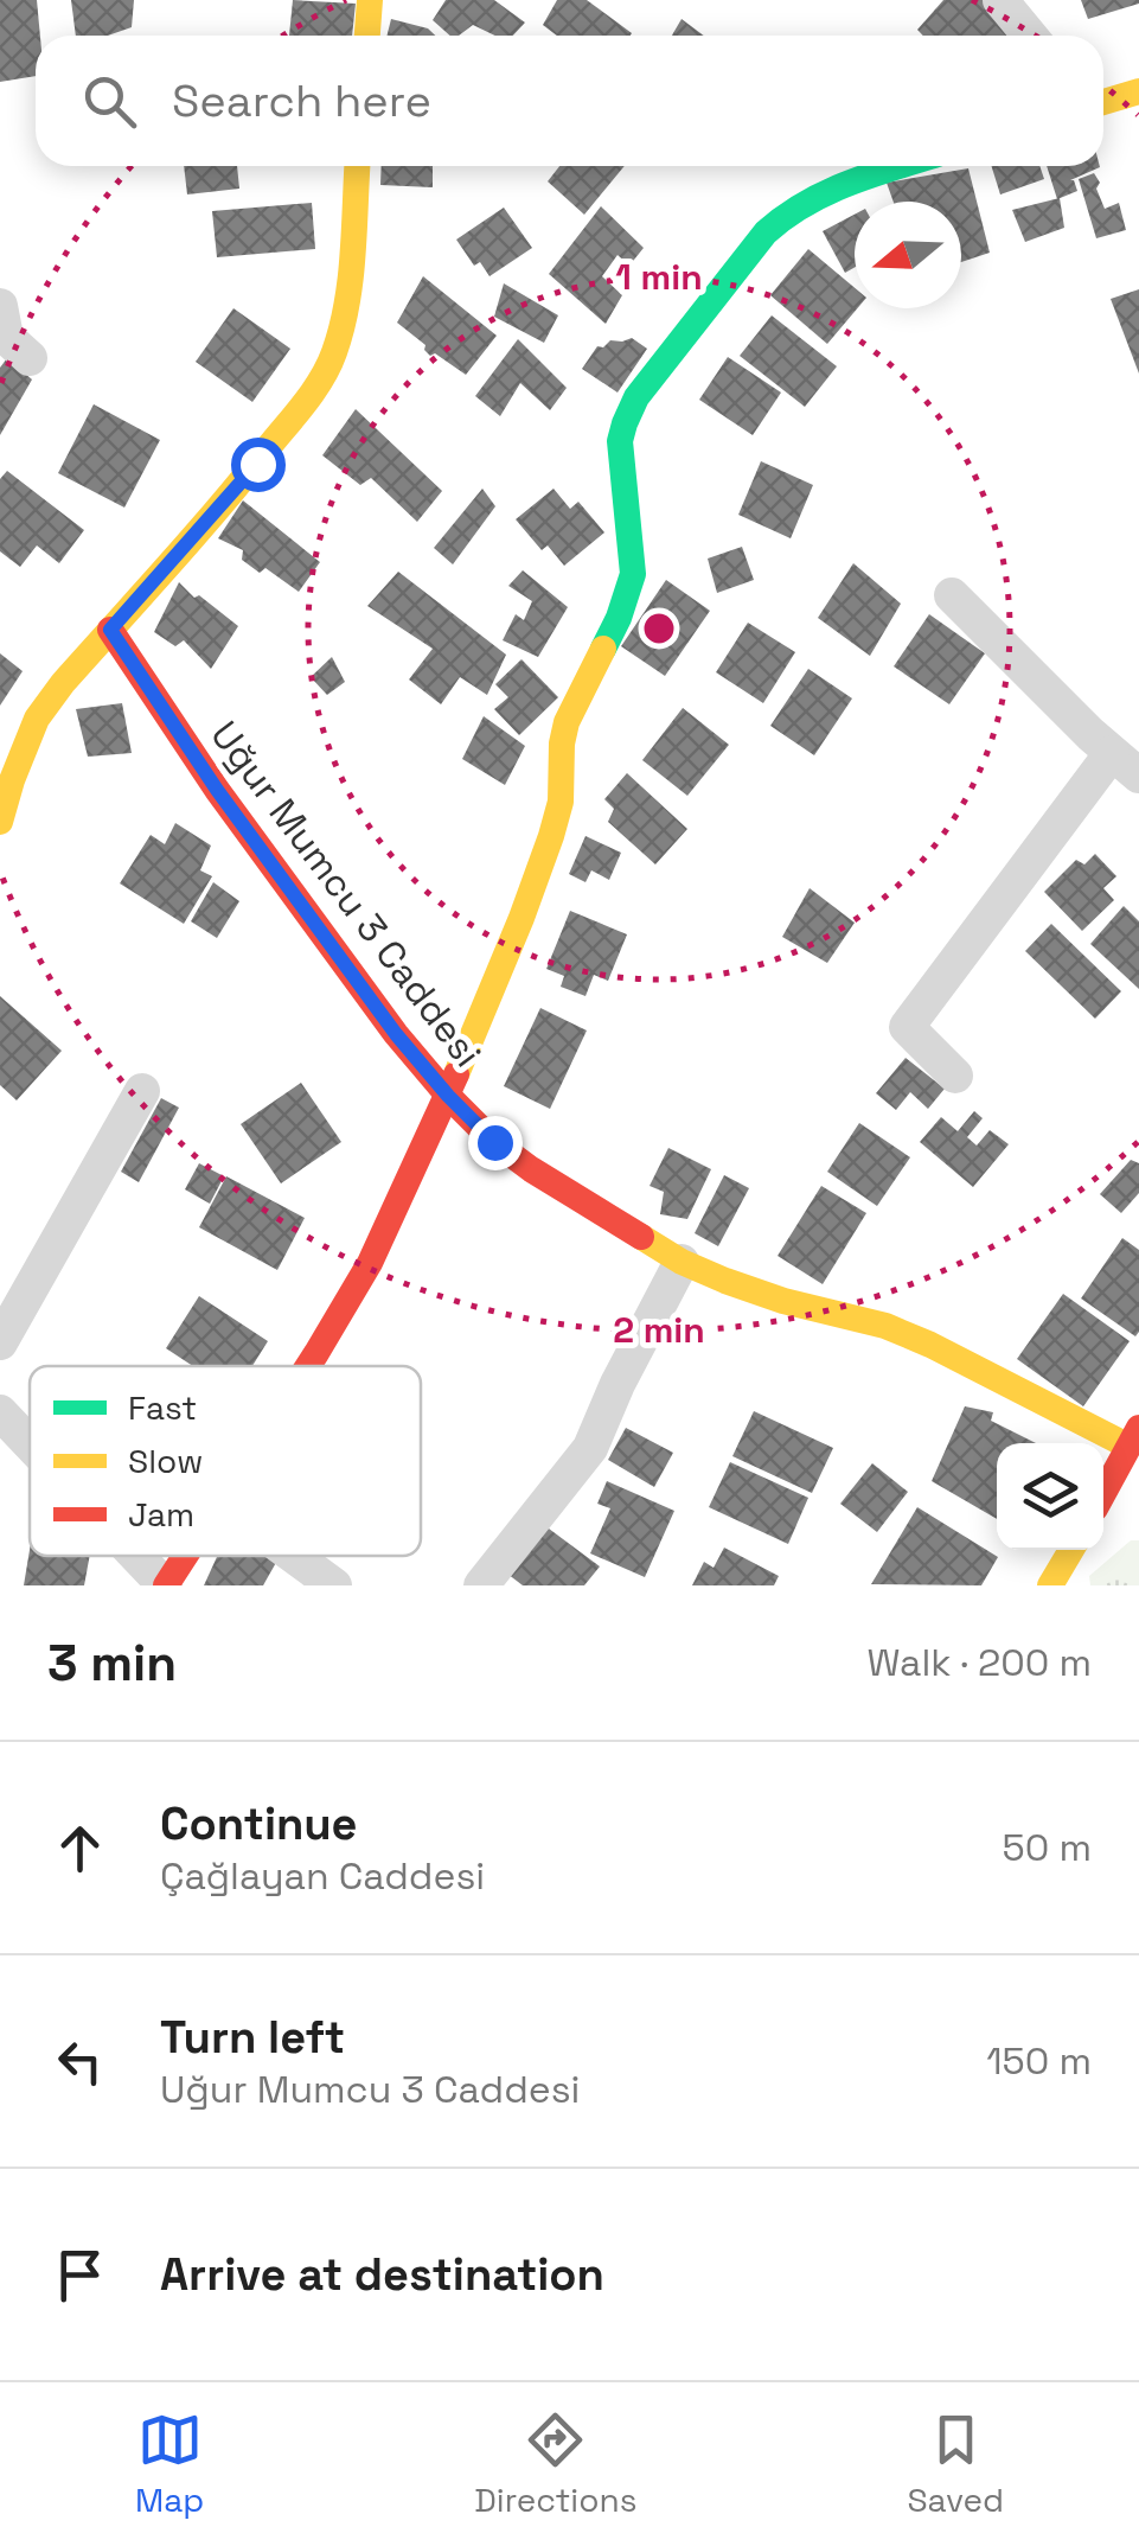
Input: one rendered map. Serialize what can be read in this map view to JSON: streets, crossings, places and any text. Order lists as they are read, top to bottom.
{
  "streets": {
    "street": ["Uğur Mumcu 3 Caddesi"]
  },
  "legend": ["Fast", "Slow", "Jam"],
  "north": "left",
  "page": {
    "search": "Search here",
    "heading": ["3 min", "Walk · 200 m"],
    "list": [
      ["Continue", "Çağlayan Caddesi", "50 m"],
      ["Turn left", "Uğur Mumcu 3 Caddesi", "150 m"],
      "Arrive at destination"
    ],
    "nav": ["Map", "Directions", "Saved"]
  },
  "rings": ["1 min", "2 min"]
}
